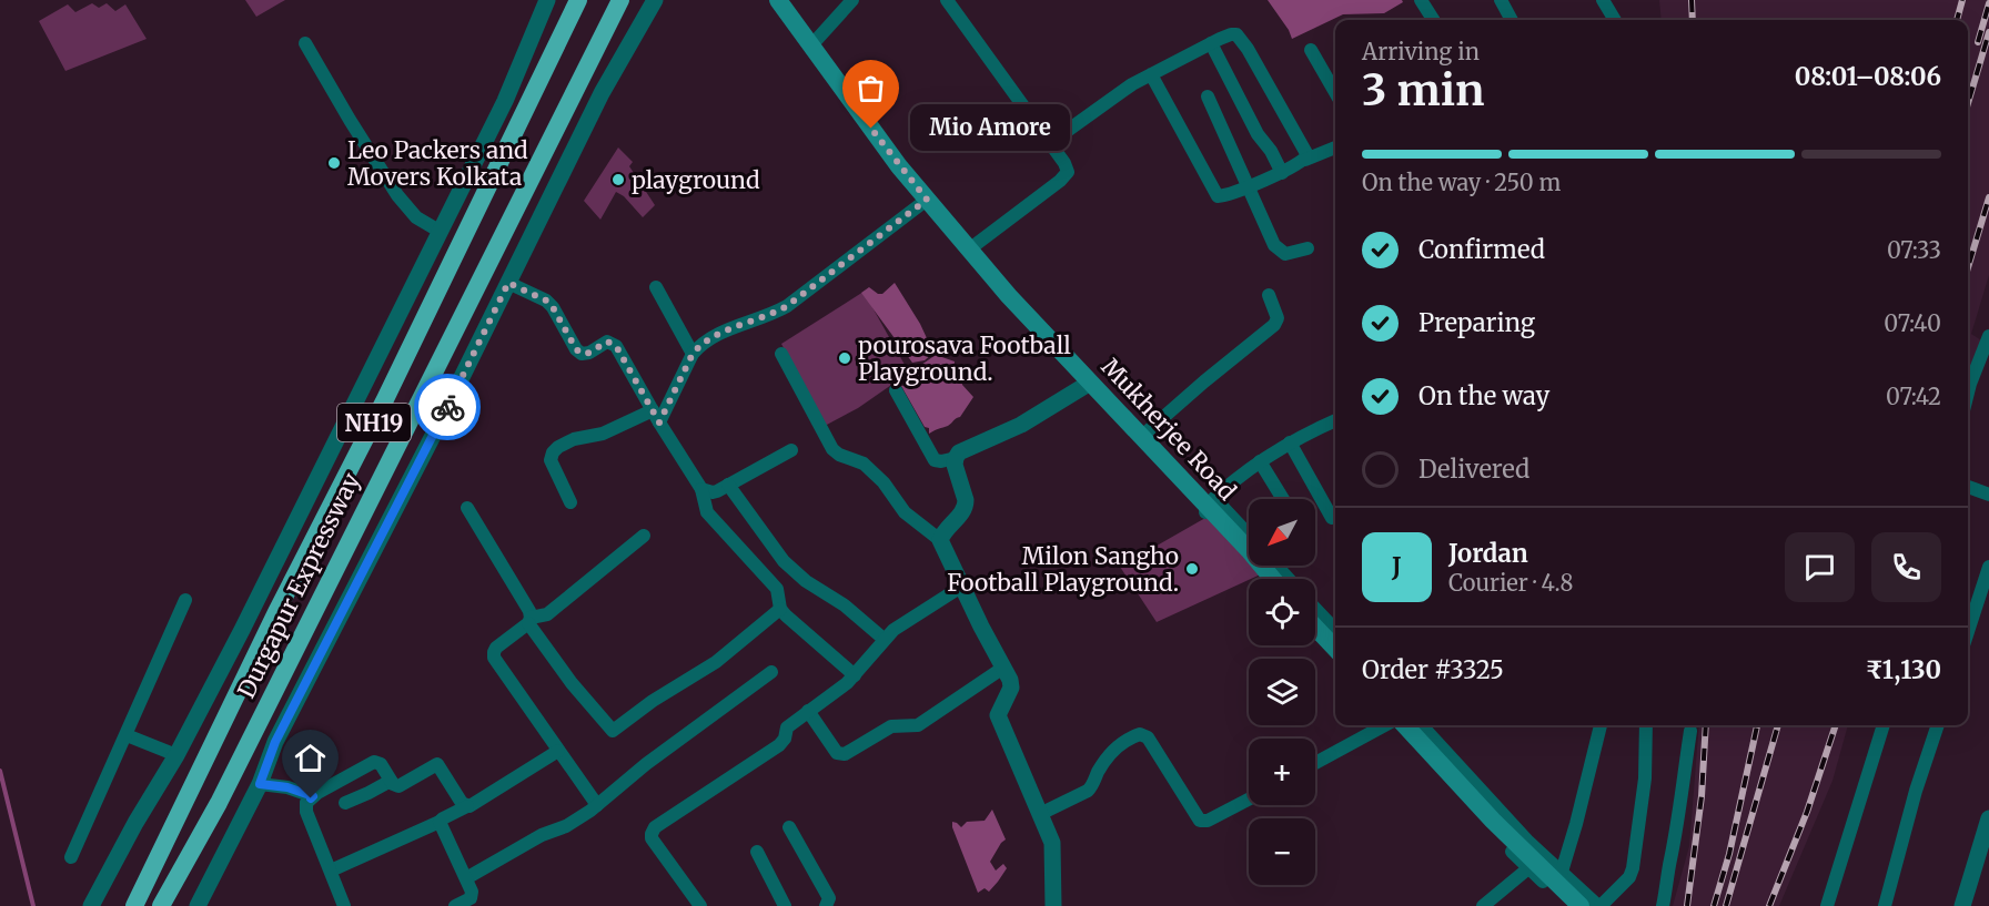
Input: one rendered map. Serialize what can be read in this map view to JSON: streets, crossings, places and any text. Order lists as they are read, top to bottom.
{
  "streets": {
    "highway": ["NH19", "Durgapur Expressway"],
    "main road": ["Mukherjee Road"]
  },
  "places": [
    "Mio Amore",
    "Leo Packers and Movers Kolkata",
    "playground",
    "pourosava Football Playground.",
    "Milon Sangho Football Playground."
  ],
  "north": "bottom left",
  "page": {
    "heading": ["3 min", "Arriving in", "08:01–08:06"],
    "panel": [
      "Jordan",
      "Courier · 4.8",
      "Order #3325",
      "₹1,130"
    ],
    "bubble": "Mio Amore",
    "bar": "On the way · 250 m",
    "list": [
      ["Confirmed", "07:33"],
      ["Preparing", "07:40"],
      ["On the way", "07:42"],
      "Delivered"
    ],
    "map_buttons": ["+", "−"],
    "round": "J"
  }
}
